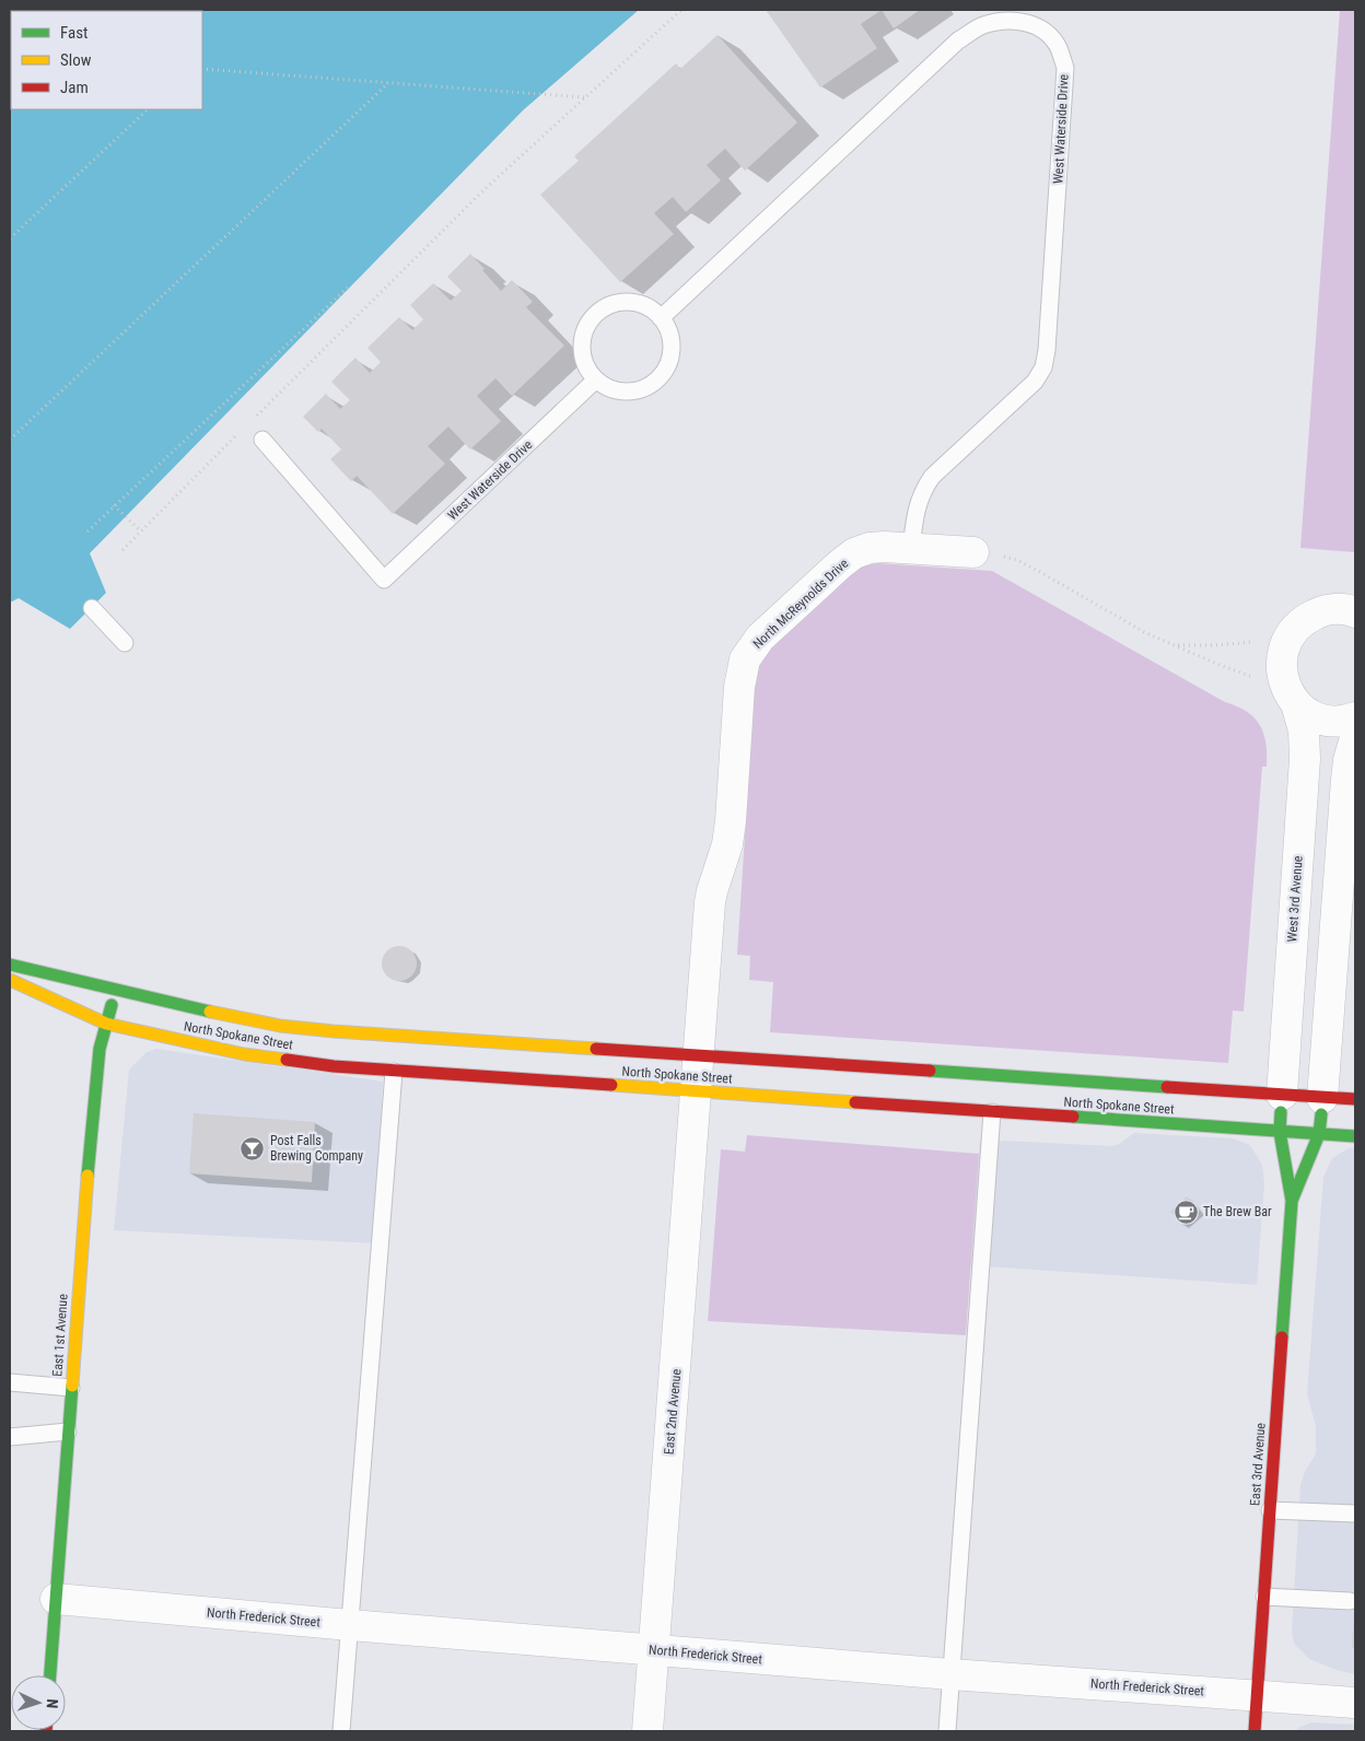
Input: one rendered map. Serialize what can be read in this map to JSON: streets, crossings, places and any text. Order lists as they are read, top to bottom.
{
  "streets": {
    "main road": ["North Spokane Street", "East 1st Avenue", "East 3rd Avenue"],
    "street": [
      "North McReynolds Drive",
      "West 3rd Avenue",
      "East 2nd Avenue",
      "North Frederick Street"
    ],
    "lane": ["West Waterside Drive"]
  },
  "crossings": [
    ["West Waterside Drive", "North McReynolds Drive"],
    ["North McReynolds Drive", "North Spokane Street"],
    ["North McReynolds Drive", "East 2nd Avenue"],
    ["West 3rd Avenue", "North Spokane Street"],
    ["West 3rd Avenue", "East 3rd Avenue"],
    ["North Spokane Street", "East 1st Avenue"],
    ["North Spokane Street", "East 2nd Avenue"],
    ["North Spokane Street", "East 3rd Avenue"],
    ["East 1st Avenue", "North Frederick Street"],
    ["East 2nd Avenue", "North Frederick Street"],
    ["East 3rd Avenue", "North Frederick Street"]
  ],
  "places": {
    "bar": ["Post Falls Brewing Company"],
    "cafe": ["The Brew Bar"]
  },
  "legend": ["Fast", "Slow", "Jam"],
  "north": "right"
}
